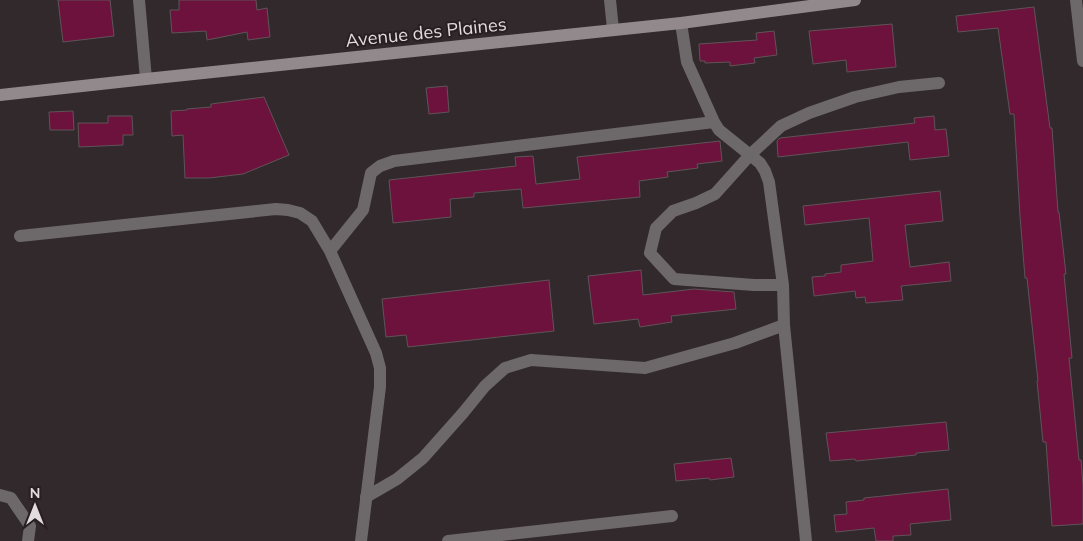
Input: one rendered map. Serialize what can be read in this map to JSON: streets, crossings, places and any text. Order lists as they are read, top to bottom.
{
  "streets": {
    "street": ["Avenue des Plaines"]
  },
  "north": "top"
}
